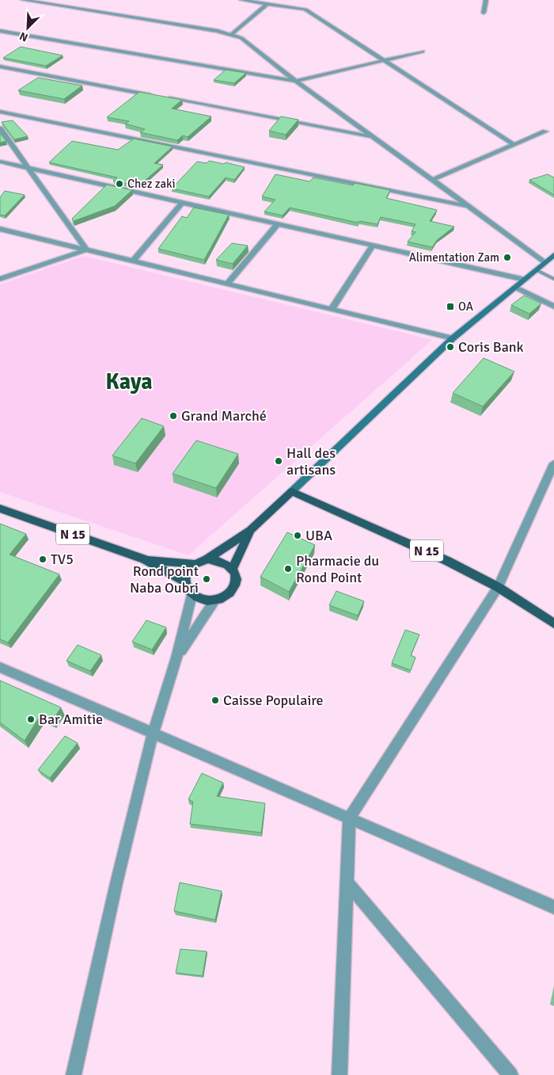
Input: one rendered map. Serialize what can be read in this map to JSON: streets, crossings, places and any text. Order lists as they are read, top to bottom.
{
  "streets": {
    "main road": ["N 15"]
  },
  "districts": ["Kaya"],
  "places": {
    "other": [
      "Chez zaki",
      "Alimentation Zam",
      "Coris Bank",
      "Grand Marché",
      "Hall des artisans",
      "UBA",
      "TV5",
      "Pharmacie du Rond Point",
      "Rond point Naba Oubri",
      "Caisse Populaire",
      "Bar Amitie"
    ],
    "transit": ["OA"]
  },
  "north": "bottom left"
}
